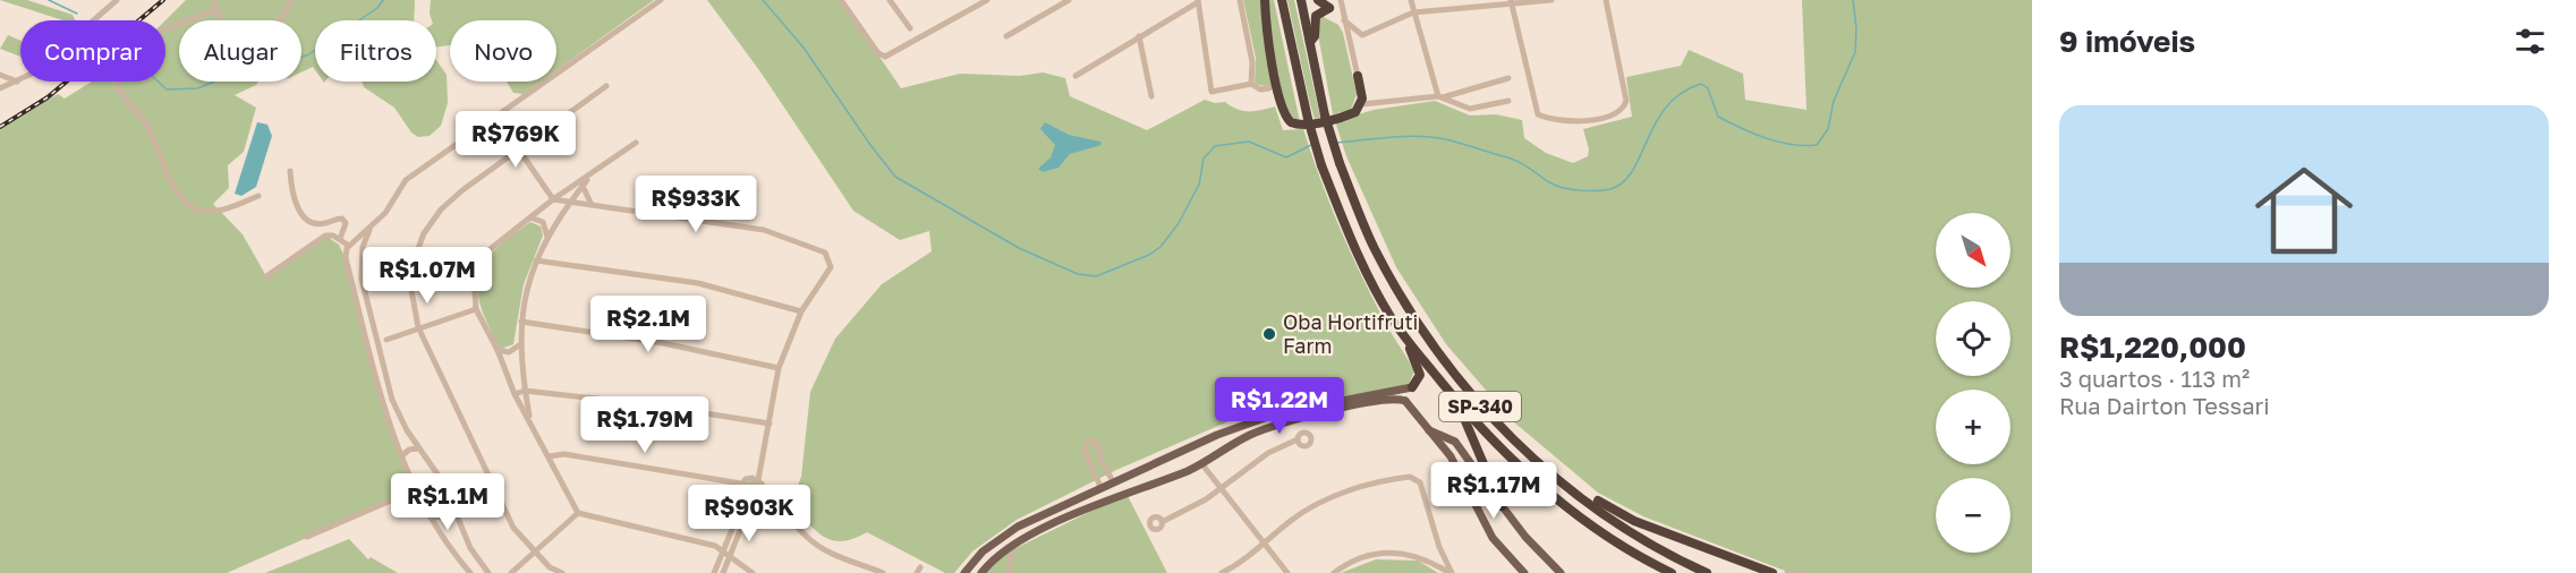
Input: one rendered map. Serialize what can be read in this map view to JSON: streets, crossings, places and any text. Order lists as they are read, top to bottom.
{
  "streets": {
    "highway": ["SP-340"]
  },
  "places": ["Oba Hortifruti Farm"],
  "north": "bottom right",
  "page": {
    "heading": "9 imóveis",
    "chip": [
      "Comprar",
      "Alugar",
      "Filtros",
      "Novo"
    ],
    "list": [
      {
        "name": "R$1,220,000",
        "note": "3 quartos · 113 m² · Rua Dairton Tessari"
      }
    ],
    "price": [
      "R$769K",
      "R$933K",
      "R$1.07M",
      "R$2.1M",
      "R$1.22M",
      "R$1.79M",
      "R$1.17M",
      "R$1.1M",
      "R$903K"
    ],
    "map_buttons": ["+", "−"]
  }
}
